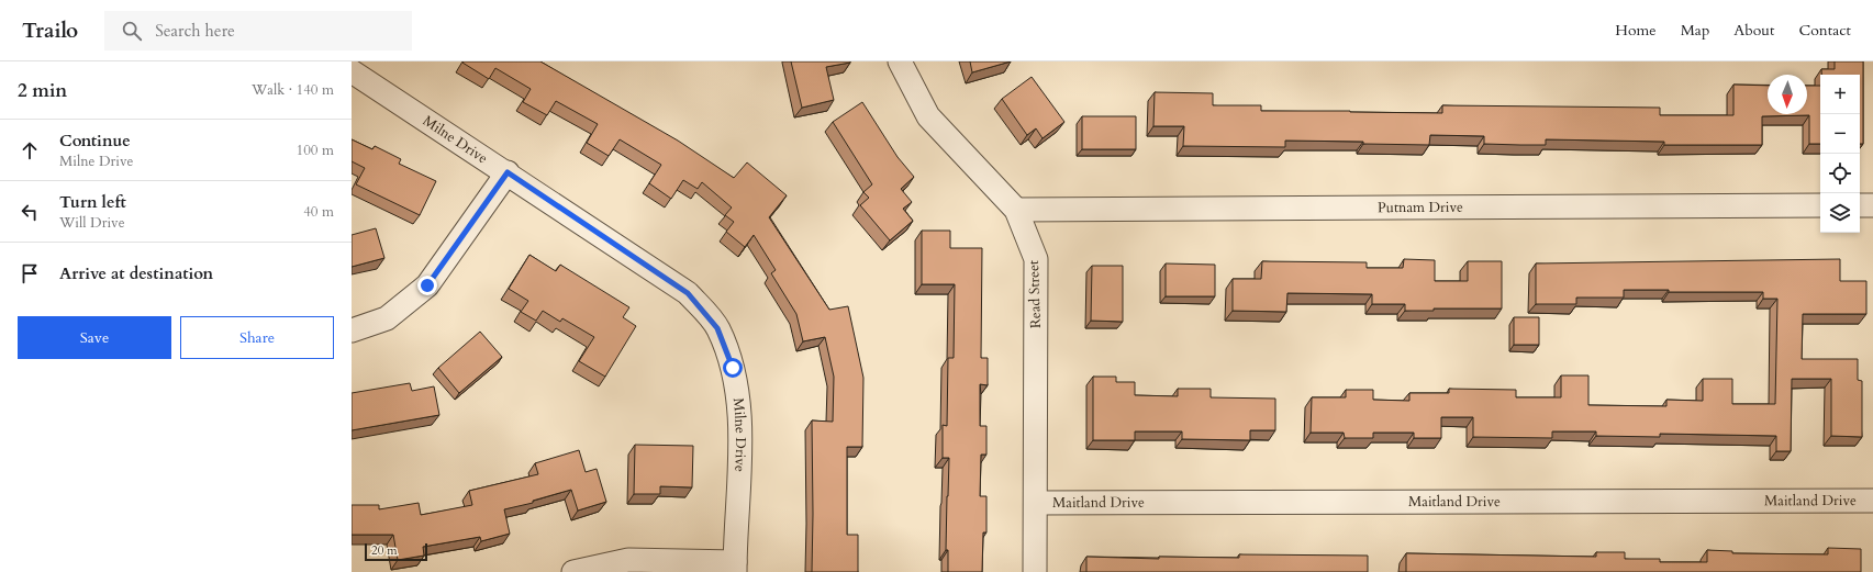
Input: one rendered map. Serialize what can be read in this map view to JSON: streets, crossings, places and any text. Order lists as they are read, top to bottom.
{
  "streets": {
    "street": [
      "Milne Drive",
      "Putnam Drive",
      "Read Street",
      "Maitland Drive"
    ]
  },
  "crossings": [
    ["Putnam Drive", "Read Street"],
    ["Read Street", "Maitland Drive"]
  ],
  "scale_bar": "20 m",
  "north": "bottom",
  "page": {
    "header": "Trailo",
    "search": "Search here",
    "nav": [
      "Home",
      "Map",
      "About",
      "Contact"
    ],
    "heading": ["2 min", "Walk · 140 m"],
    "map_buttons": ["+", "−"],
    "list": [
      ["Continue", "Milne Drive", "100 m"],
      ["Turn left", "Will Drive", "40 m"],
      "Arrive at destination"
    ],
    "buttons": ["Save", "Share"],
    "scale": "20 m"
  }
}
